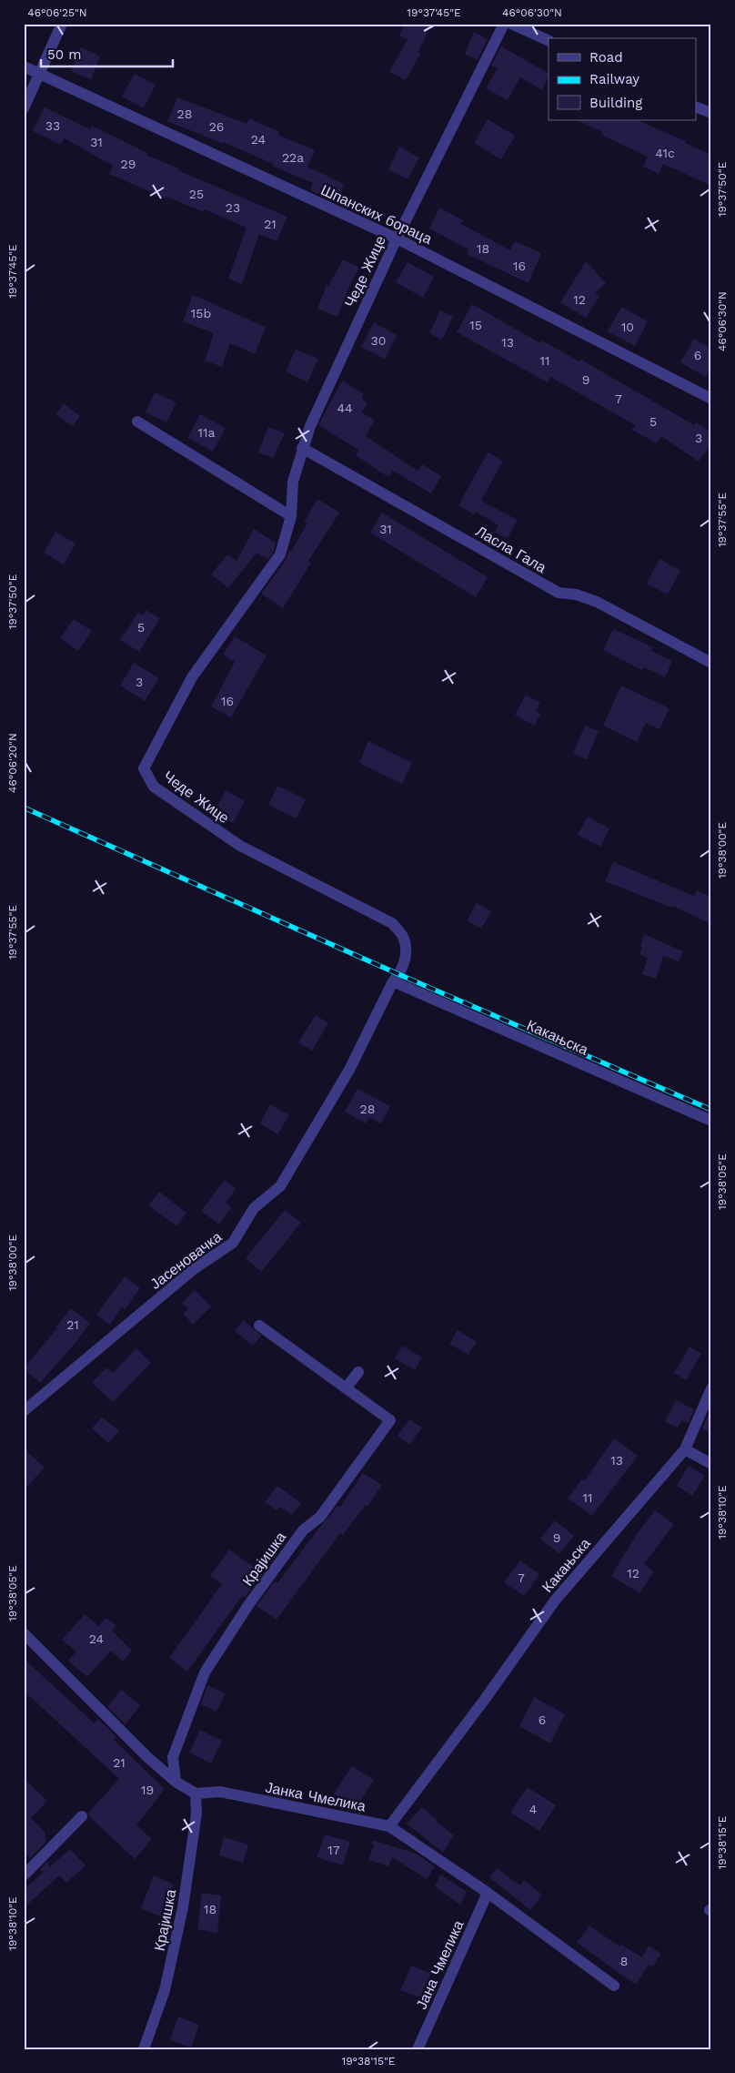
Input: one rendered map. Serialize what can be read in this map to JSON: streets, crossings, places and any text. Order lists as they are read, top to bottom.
{
  "streets": {
    "street": [
      "Шпанских бораца",
      "Чеде Жице",
      "Ласла Гала",
      "Какањска",
      "Јасеновачка",
      "Крајишка",
      "Јанка Чмелика",
      "Јана Чмелика"
    ]
  },
  "crossings": [
    ["Шпанских бораца", "Чеде Жице"],
    ["Чеде Жице", "Ласла Гала"],
    ["Чеде Жице", "Какањска"],
    ["Чеде Жице", "Јасеновачка"],
    ["Какањска", "Јасеновачка"],
    ["Какањска", "Јанка Чмелика"],
    ["Крајишка", "Јанка Чмелика"],
    ["Јанка Чмелика", "Јана Чмелика"]
  ],
  "house_numbers": [
    "28",
    "33",
    "26",
    "24",
    "31",
    "41c",
    "22a",
    "29",
    "25",
    "23",
    "21",
    "18",
    "16",
    "12",
    "15b",
    "15",
    "10",
    "30",
    "13",
    "6",
    "11",
    "9",
    "7",
    "44",
    "5",
    "11a",
    "3",
    "31",
    "5",
    "3",
    "16",
    "28",
    "21",
    "13",
    "11",
    "9",
    "12",
    "7",
    "24",
    "6",
    "21",
    "19",
    "4",
    "17",
    "18",
    "8"
  ],
  "legend": ["Road", "Railway", "Building"],
  "scale_bar": "50 m",
  "coordinates": [
    "46°06'25\"N",
    "19°37'45\"E",
    "46°06'30\"N",
    "19°37'50\"E",
    "19°37'55\"E",
    "46°06'20\"N",
    "19°38'00\"E",
    "19°38'05\"E",
    "19°38'10\"E",
    "19°38'15\"E"
  ]
}
